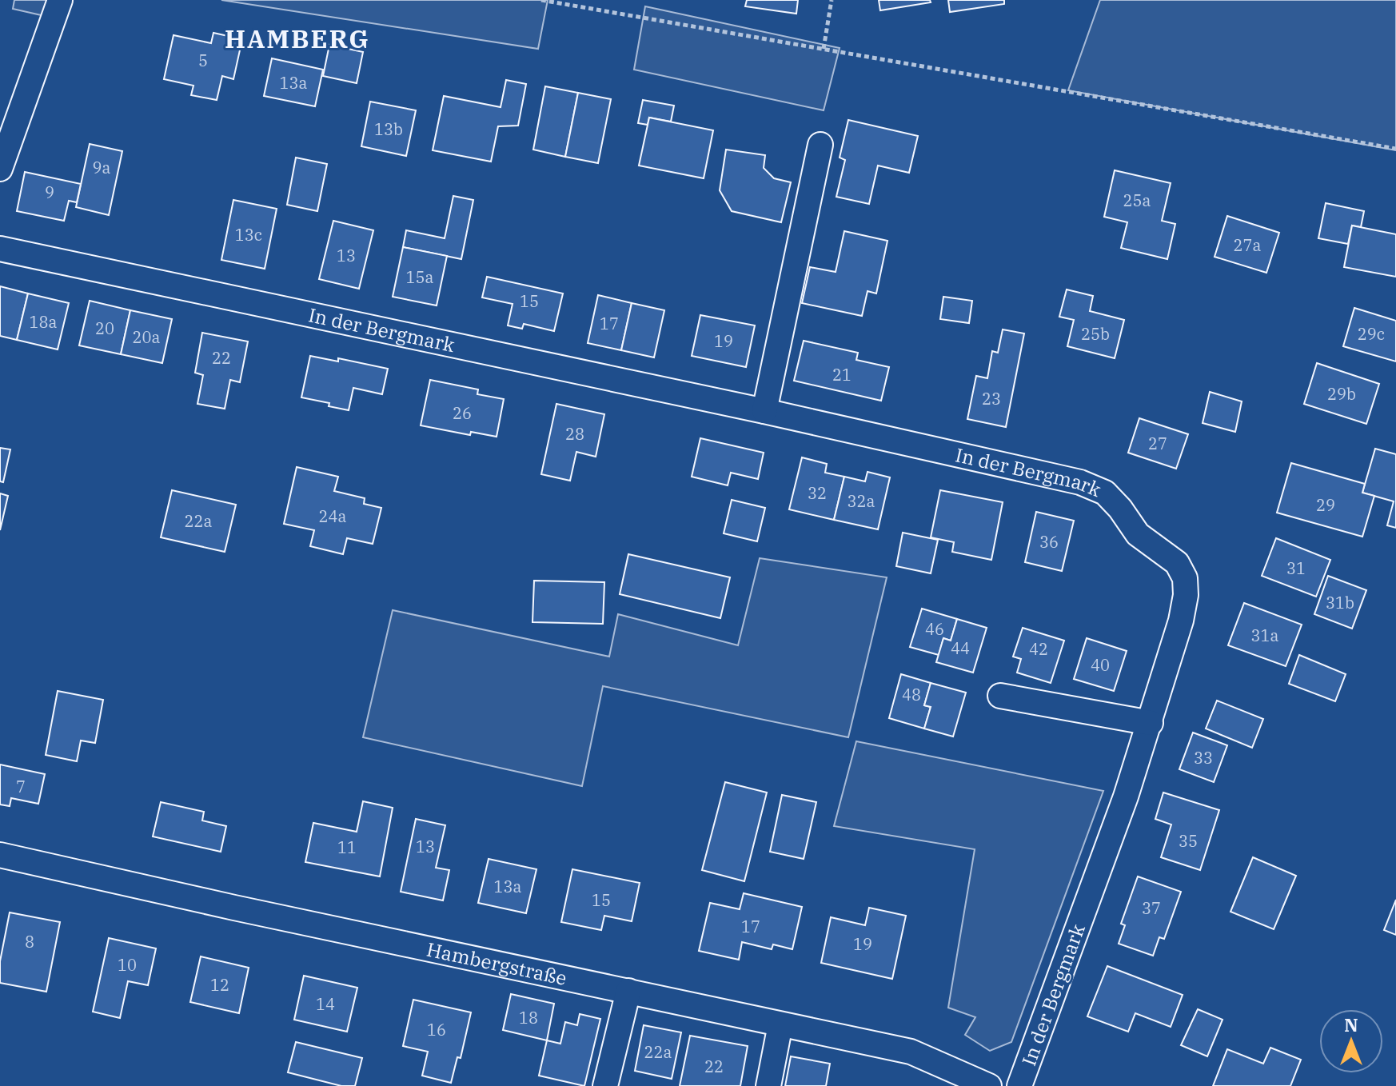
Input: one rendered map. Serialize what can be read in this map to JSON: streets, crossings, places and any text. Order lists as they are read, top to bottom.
{
  "streets": {
    "street": ["In der Bergmark", "Hambergstraße"]
  },
  "districts": ["HAMBERG"],
  "house_numbers": [
    "5",
    "13a",
    "13b",
    "9a",
    "9",
    "25a",
    "13c",
    "27a",
    "13",
    "15a",
    "15",
    "18a",
    "17",
    "20",
    "25b",
    "29c",
    "20a",
    "19",
    "22",
    "21",
    "29b",
    "23",
    "26",
    "28",
    "27",
    "32",
    "32a",
    "29",
    "24a",
    "22a",
    "36",
    "31",
    "31b",
    "46",
    "31a",
    "44",
    "42",
    "40",
    "48",
    "33",
    "7",
    "35",
    "13",
    "11",
    "13a",
    "15",
    "37",
    "17",
    "8",
    "19",
    "10",
    "12",
    "14",
    "18",
    "16",
    "22a",
    "22"
  ],
  "north": "top"
}
